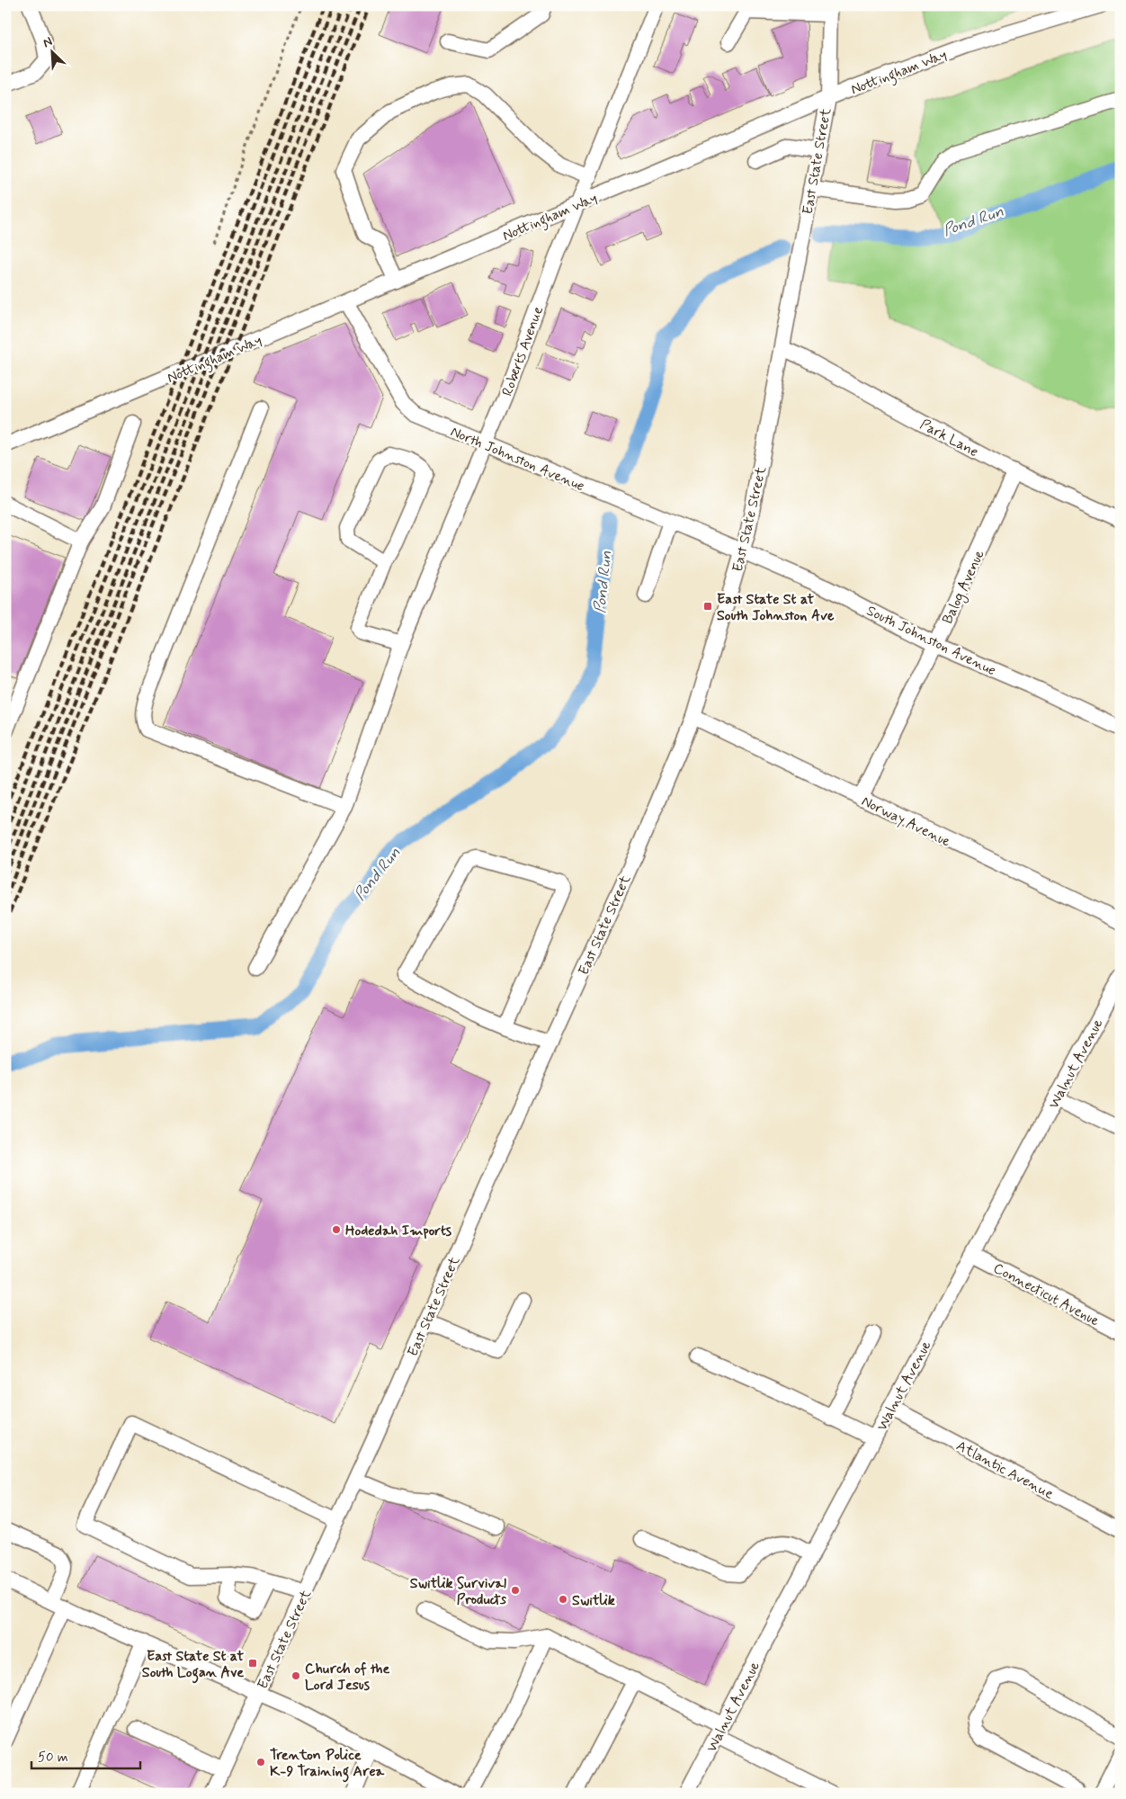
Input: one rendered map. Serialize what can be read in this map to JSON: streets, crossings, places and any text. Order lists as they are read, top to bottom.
{
  "streets": {
    "street": [
      "Nottingham Way",
      "East State Street",
      "Roberts Avenue",
      "Park Lane",
      "North Johnston Avenue",
      "Balog Avenue",
      "South Johnston Avenue",
      "Norway Avenue",
      "Walnut Avenue",
      "Connecticut Avenue",
      "Atlantic Avenue"
    ]
  },
  "crossings": [
    ["Nottingham Way", "East State Street"],
    ["Nottingham Way", "Roberts Avenue"],
    ["Nottingham Way", "North Johnston Avenue"],
    ["East State Street", "Park Lane"],
    ["East State Street", "North Johnston Avenue"],
    ["East State Street", "South Johnston Avenue"],
    ["East State Street", "Norway Avenue"],
    ["Roberts Avenue", "North Johnston Avenue"],
    ["Park Lane", "Balog Avenue"],
    ["North Johnston Avenue", "South Johnston Avenue"],
    ["Balog Avenue", "South Johnston Avenue"],
    ["Balog Avenue", "Norway Avenue"],
    ["Walnut Avenue", "Connecticut Avenue"],
    ["Walnut Avenue", "Atlantic Avenue"]
  ],
  "water": ["Pond Run"],
  "places": {
    "transit": ["East State St at South Johnston Ave", "East State St at South Logan Ave"],
    "other": [
      "Hodedah Imports",
      "Switlik Survival Products",
      "Switlik",
      "Church of the Lord Jesus",
      "Trenton Police K-9 Training Area"
    ]
  },
  "scale_bar": "50 m",
  "north": "top left"
}
